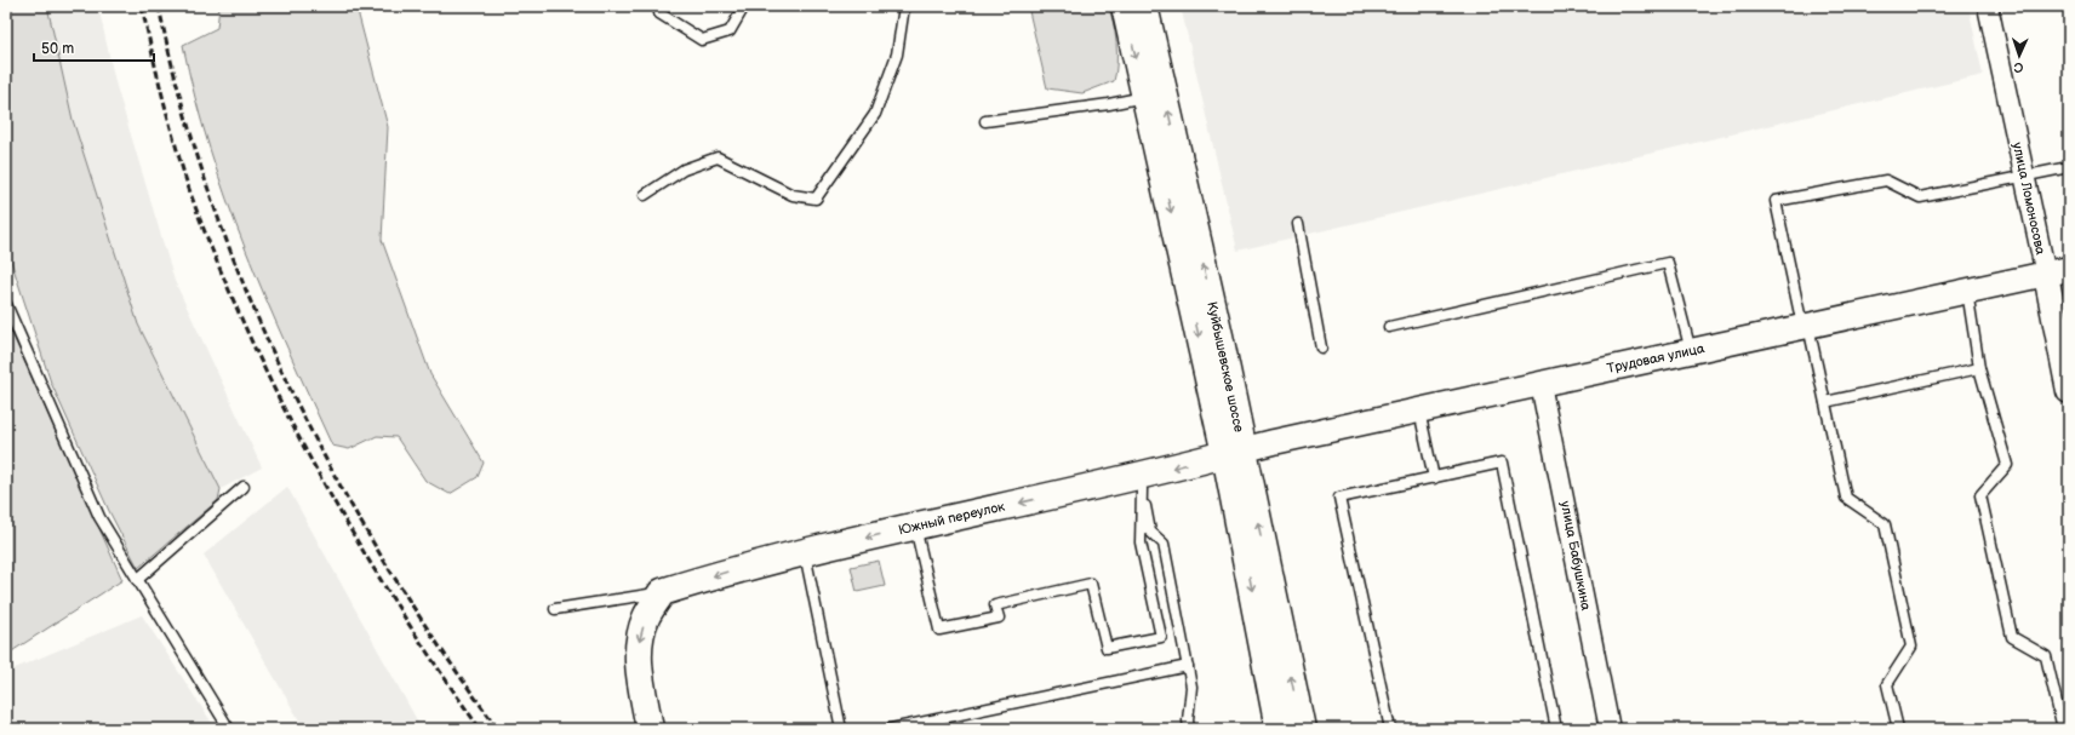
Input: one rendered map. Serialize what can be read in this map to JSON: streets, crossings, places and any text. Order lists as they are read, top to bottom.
{
  "streets": {
    "main road": ["Куйбышевское шоссе", "Южный переулок"],
    "street": ["улица Ломоносова", "Трудовая улица", "улица Бабушкина"]
  },
  "crossings": [
    ["улица Ломоносова", "Трудовая улица"],
    ["Трудовая улица", "Куйбышевское шоссе"],
    ["Трудовая улица", "Южный переулок"],
    ["Трудовая улица", "улица Бабушкина"],
    ["Куйбышевское шоссе", "Южный переулок"]
  ],
  "one_way": ["Южный переулок"],
  "scale_bar": "50 m",
  "north": "bottom"
}
